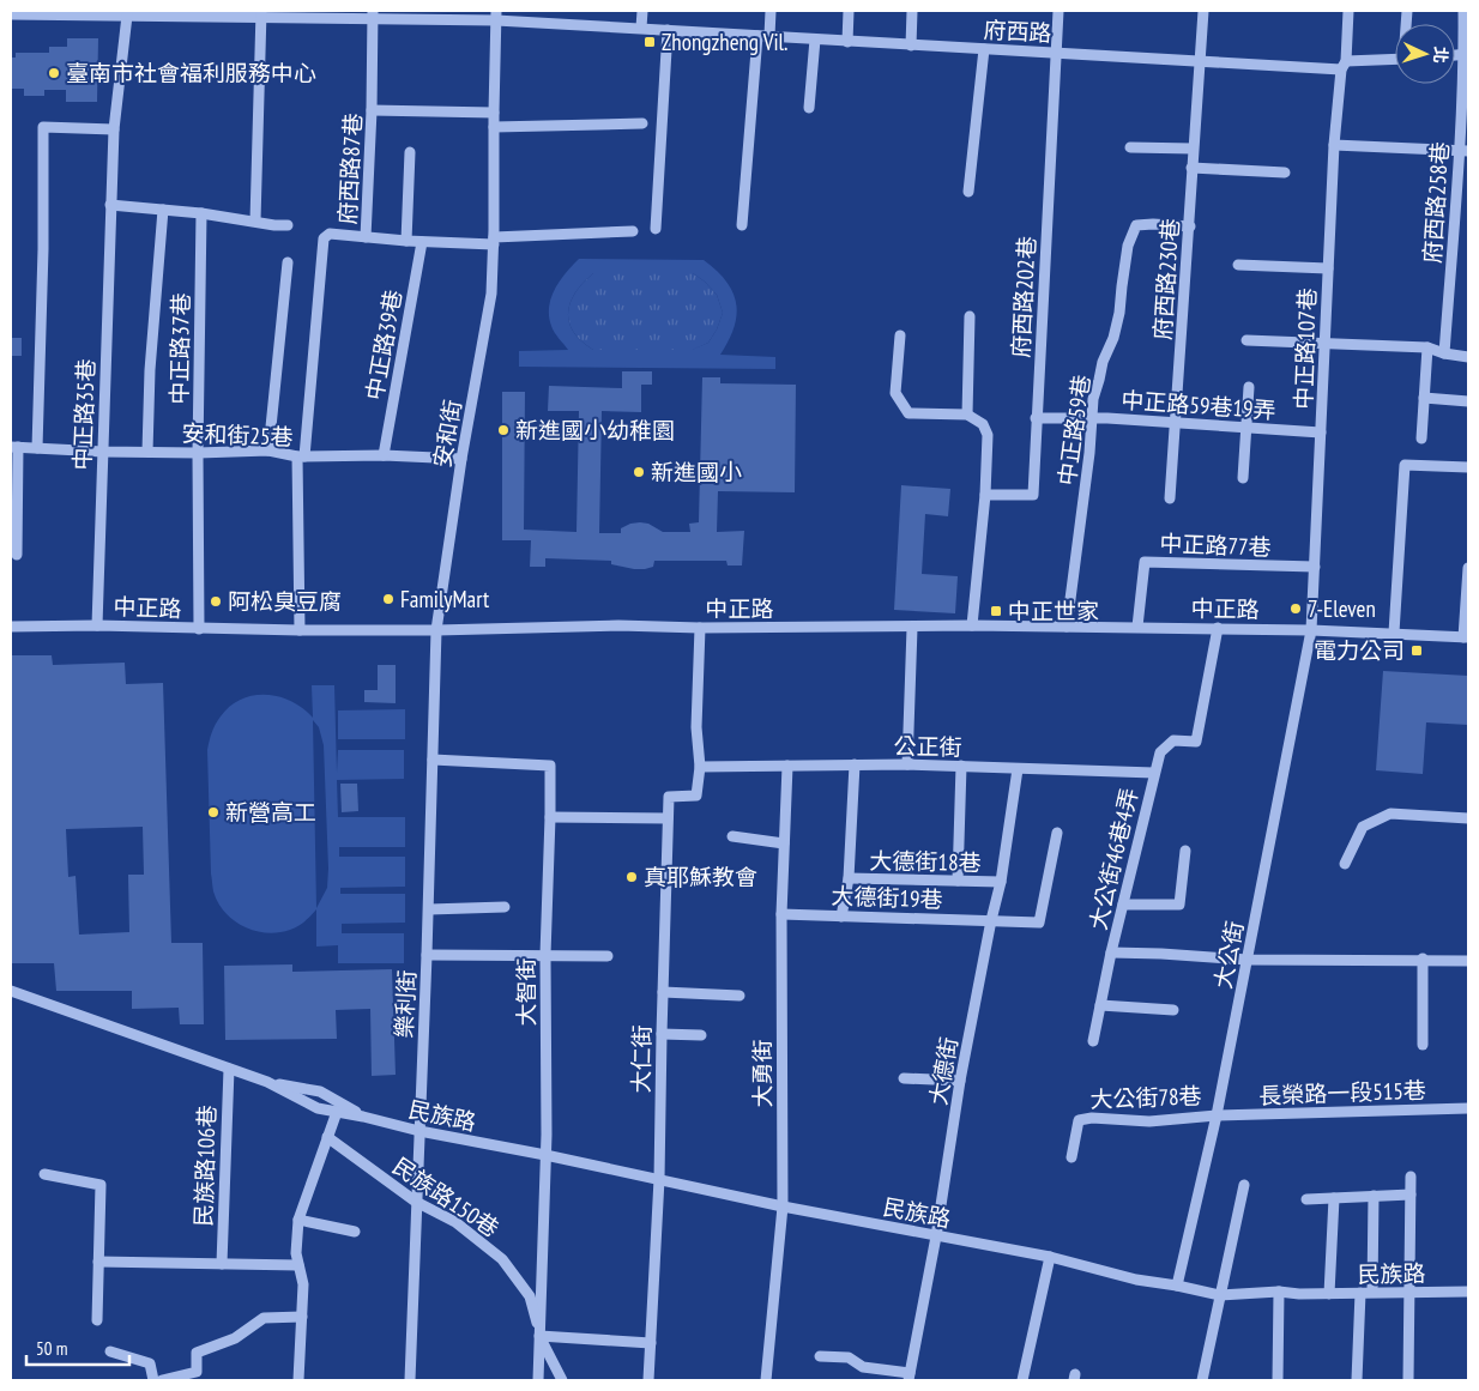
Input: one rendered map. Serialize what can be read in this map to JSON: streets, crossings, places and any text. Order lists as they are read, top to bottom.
{
  "streets": {
    "street": [
      "府西路",
      "府西路87巷",
      "府西路258巷",
      "府西路230巷",
      "府西路202巷",
      "中正路39巷",
      "中正路37巷",
      "中正路107巷",
      "中正路59巷19弄",
      "中正路35巷",
      "中正路59巷",
      "安和街",
      "安和街25巷",
      "中正路77巷",
      "中正路",
      "公正街",
      "大公街46巷4弄",
      "大德街18巷",
      "大德街19巷",
      "大公街",
      "大智街",
      "樂利街",
      "大仁街",
      "大德街",
      "大勇街",
      "長榮路一段515巷",
      "大公街78巷",
      "民族路",
      "民族路106巷",
      "民族路150巷"
    ]
  },
  "crossings": [
    ["府西路", "府西路87巷"],
    ["府西路", "府西路230巷"],
    ["府西路", "府西路202巷"],
    ["府西路", "中正路107巷"],
    ["府西路", "中正路35巷"],
    ["府西路", "安和街"],
    ["府西路87巷", "中正路39巷"],
    ["府西路87巷", "安和街"],
    ["府西路230巷", "中正路59巷19弄"],
    ["府西路230巷", "中正路59巷"],
    ["府西路202巷", "中正路59巷19弄"],
    ["中正路39巷", "安和街25巷"],
    ["中正路37巷", "安和街25巷"],
    ["中正路37巷", "中正路"],
    ["中正路107巷", "中正路59巷19弄"],
    ["中正路107巷", "中正路77巷"],
    ["中正路107巷", "中正路"],
    ["中正路107巷", "大公街"],
    ["中正路59巷19弄", "中正路59巷"],
    ["中正路35巷", "安和街25巷"],
    ["中正路35巷", "中正路"],
    ["中正路59巷", "中正路"],
    ["安和街", "安和街25巷"],
    ["安和街", "中正路"],
    ["安和街", "樂利街"],
    ["中正路77巷", "中正路"],
    ["中正路", "大公街46巷4弄"],
    ["中正路", "大公街"],
    ["中正路", "樂利街"],
    ["公正街", "大公街46巷4弄"],
    ["公正街", "大仁街"],
    ["公正街", "大德街"],
    ["公正街", "大勇街"],
    ["大德街18巷", "大德街"],
    ["大德街19巷", "大德街"],
    ["大德街19巷", "大勇街"],
    ["大公街", "長榮路一段515巷"],
    ["大公街", "大公街78巷"],
    ["大公街", "民族路"],
    ["大智街", "樂利街"],
    ["大智街", "民族路"],
    ["大智街", "民族路150巷"],
    ["樂利街", "民族路"],
    ["樂利街", "民族路150巷"],
    ["大仁街", "民族路"],
    ["大德街", "民族路"],
    ["大勇街", "民族路"],
    ["長榮路一段515巷", "大公街78巷"],
    ["民族路", "民族路106巷"]
  ],
  "places": {
    "transit": ["Zhongzheng Vil.", "中正世家", "電力公司"],
    "other": [
      "臺南市社會福利服務中心",
      "新進國小幼稚園",
      "新進國小",
      "FamilyMart",
      "阿松臭豆腐",
      "7-Eleven",
      "新營高工",
      "真耶穌教會"
    ]
  },
  "scale_bar": "50 m",
  "north": "right"
}
